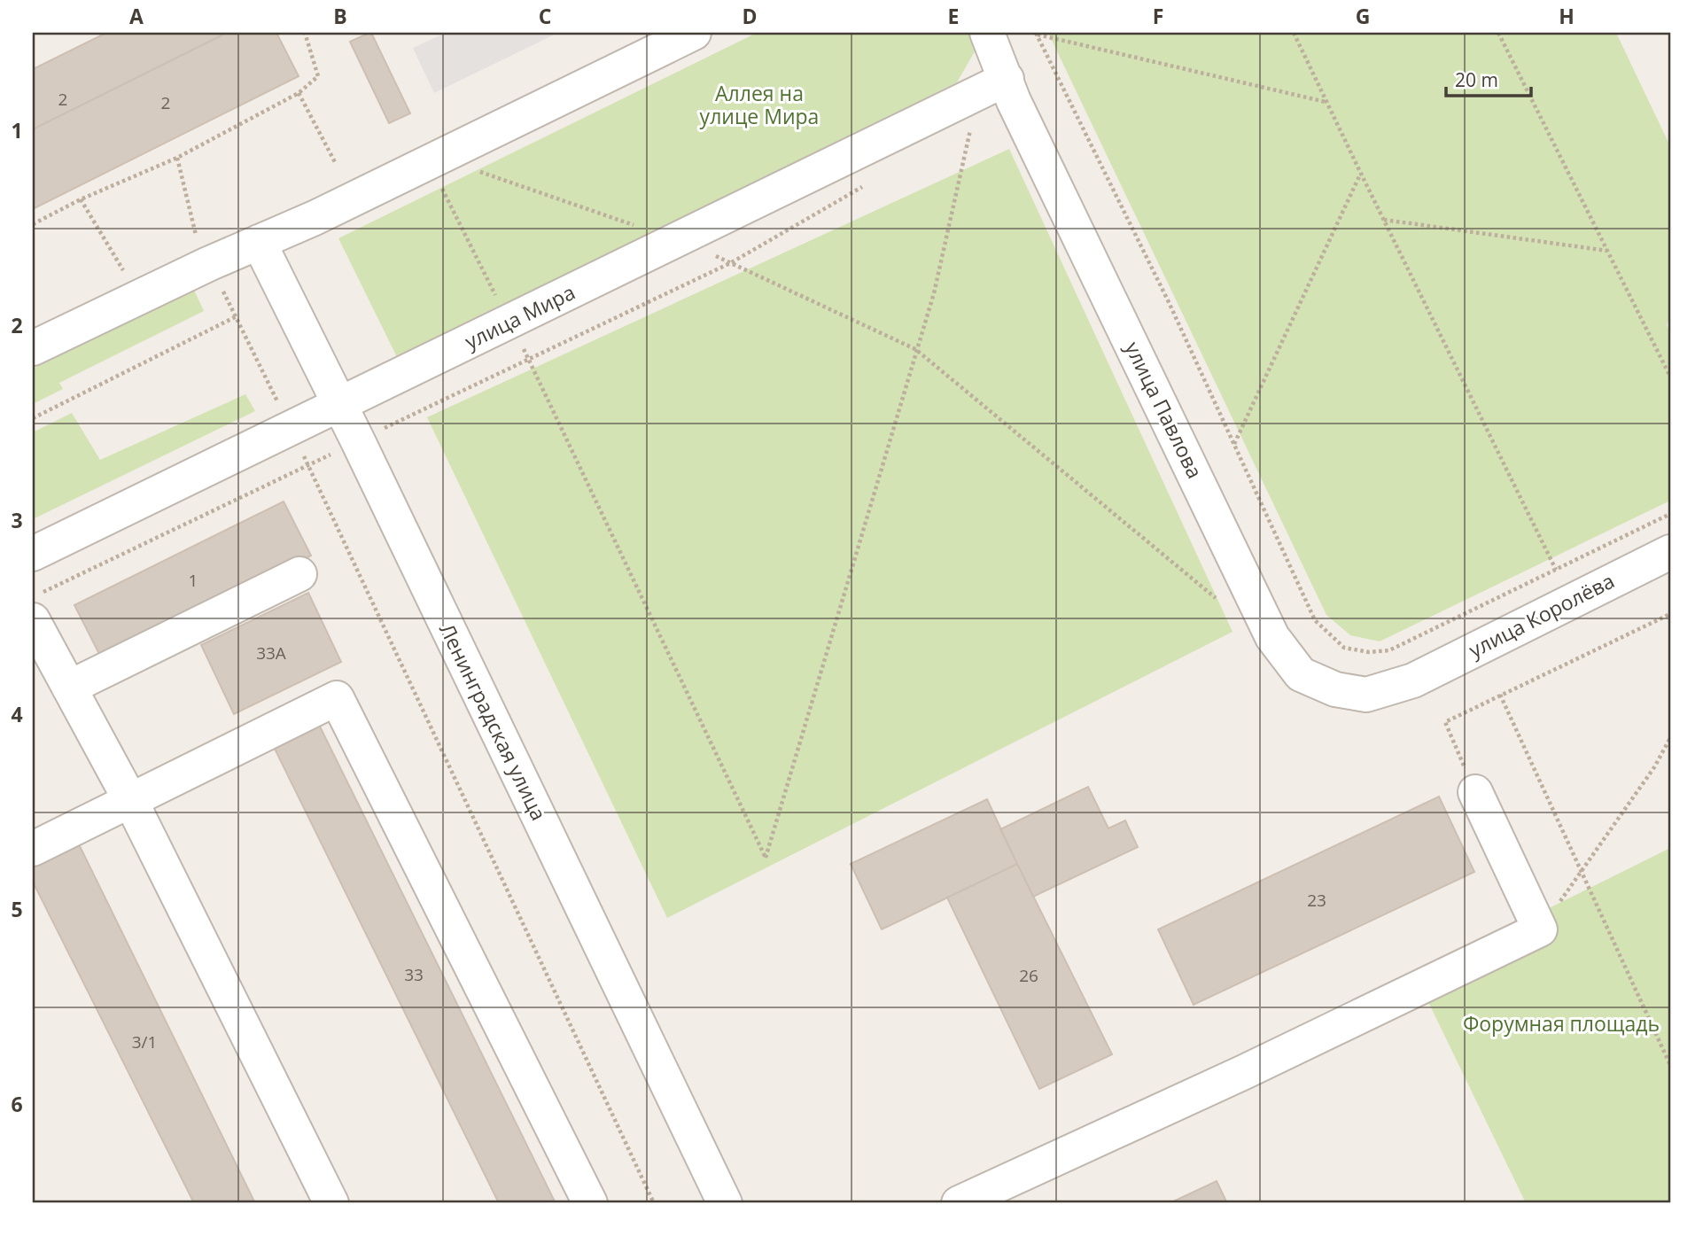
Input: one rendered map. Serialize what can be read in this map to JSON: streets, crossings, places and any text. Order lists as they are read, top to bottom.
{
  "streets": {
    "street": [
      "улица Мира",
      "улица Павлова",
      "улица Королёва",
      "Ленинградская улица"
    ]
  },
  "crossings": [
    ["улица Мира", "улица Павлова"],
    ["улица Мира", "Ленинградская улица"],
    ["улица Павлова", "улица Королёва"]
  ],
  "parks": ["Аллея на улице Мира", "Форумная площадь"],
  "house_numbers": [
    "2",
    "2",
    "1",
    "33А",
    "23",
    "33",
    "26",
    "3/1"
  ],
  "scale_bar": "20 m",
  "grid": {
    "columns": [
      "A",
      "B",
      "C",
      "D",
      "E",
      "F",
      "G",
      "H"
    ],
    "rows": [
      "1",
      "2",
      "3",
      "4",
      "5",
      "6"
    ]
  }
}
